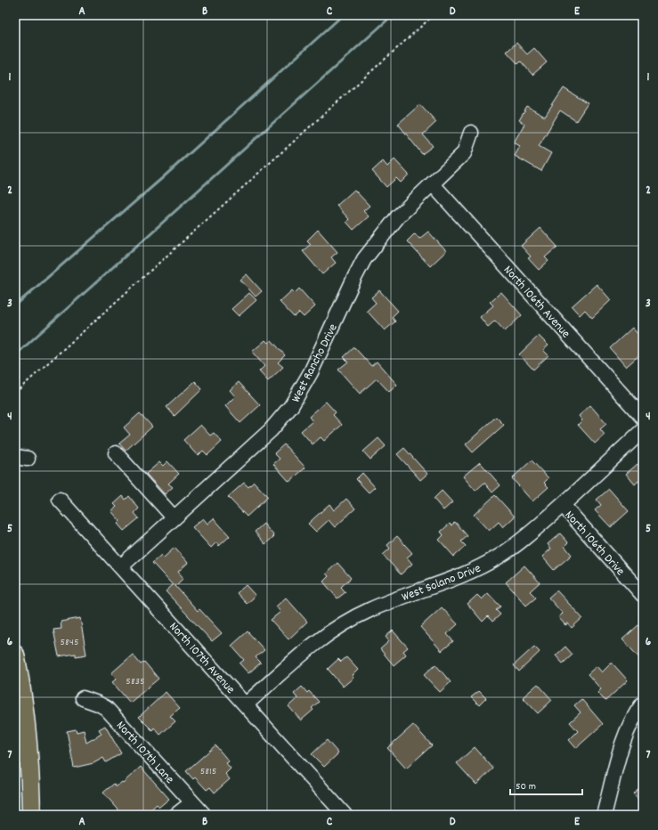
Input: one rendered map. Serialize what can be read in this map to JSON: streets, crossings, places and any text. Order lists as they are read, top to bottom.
{
  "streets": {
    "street": [
      "North 106th Avenue",
      "West Rancho Drive",
      "North 106th Drive",
      "West Solano Drive",
      "North 107th Avenue",
      "North 107th Lane"
    ]
  },
  "crossings": [
    ["North 106th Avenue", "West Rancho Drive"],
    ["West Rancho Drive", "North 107th Avenue"],
    ["North 106th Drive", "West Solano Drive"],
    ["West Solano Drive", "North 107th Avenue"]
  ],
  "house_numbers": ["5845", "5835", "5815"],
  "scale_bar": "50 m",
  "grid": {
    "columns": [
      "A",
      "B",
      "C",
      "D",
      "E"
    ],
    "rows": [
      "1",
      "2",
      "3",
      "4",
      "5",
      "6",
      "7"
    ]
  }
}
